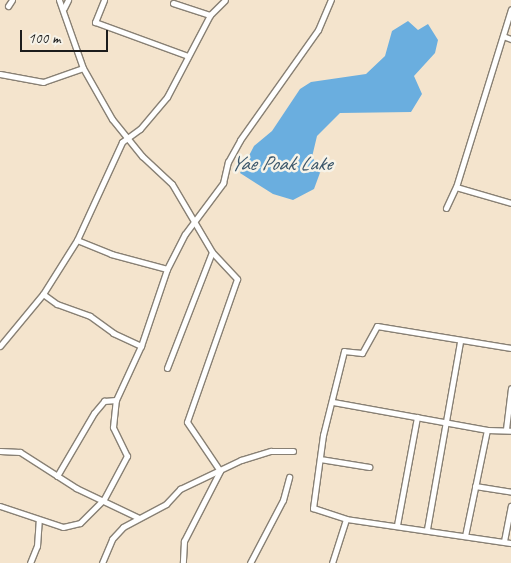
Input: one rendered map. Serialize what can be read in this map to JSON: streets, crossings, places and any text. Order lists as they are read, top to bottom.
{
  "water": ["Yae Poak Lake"],
  "scale_bar": "100 m"
}
